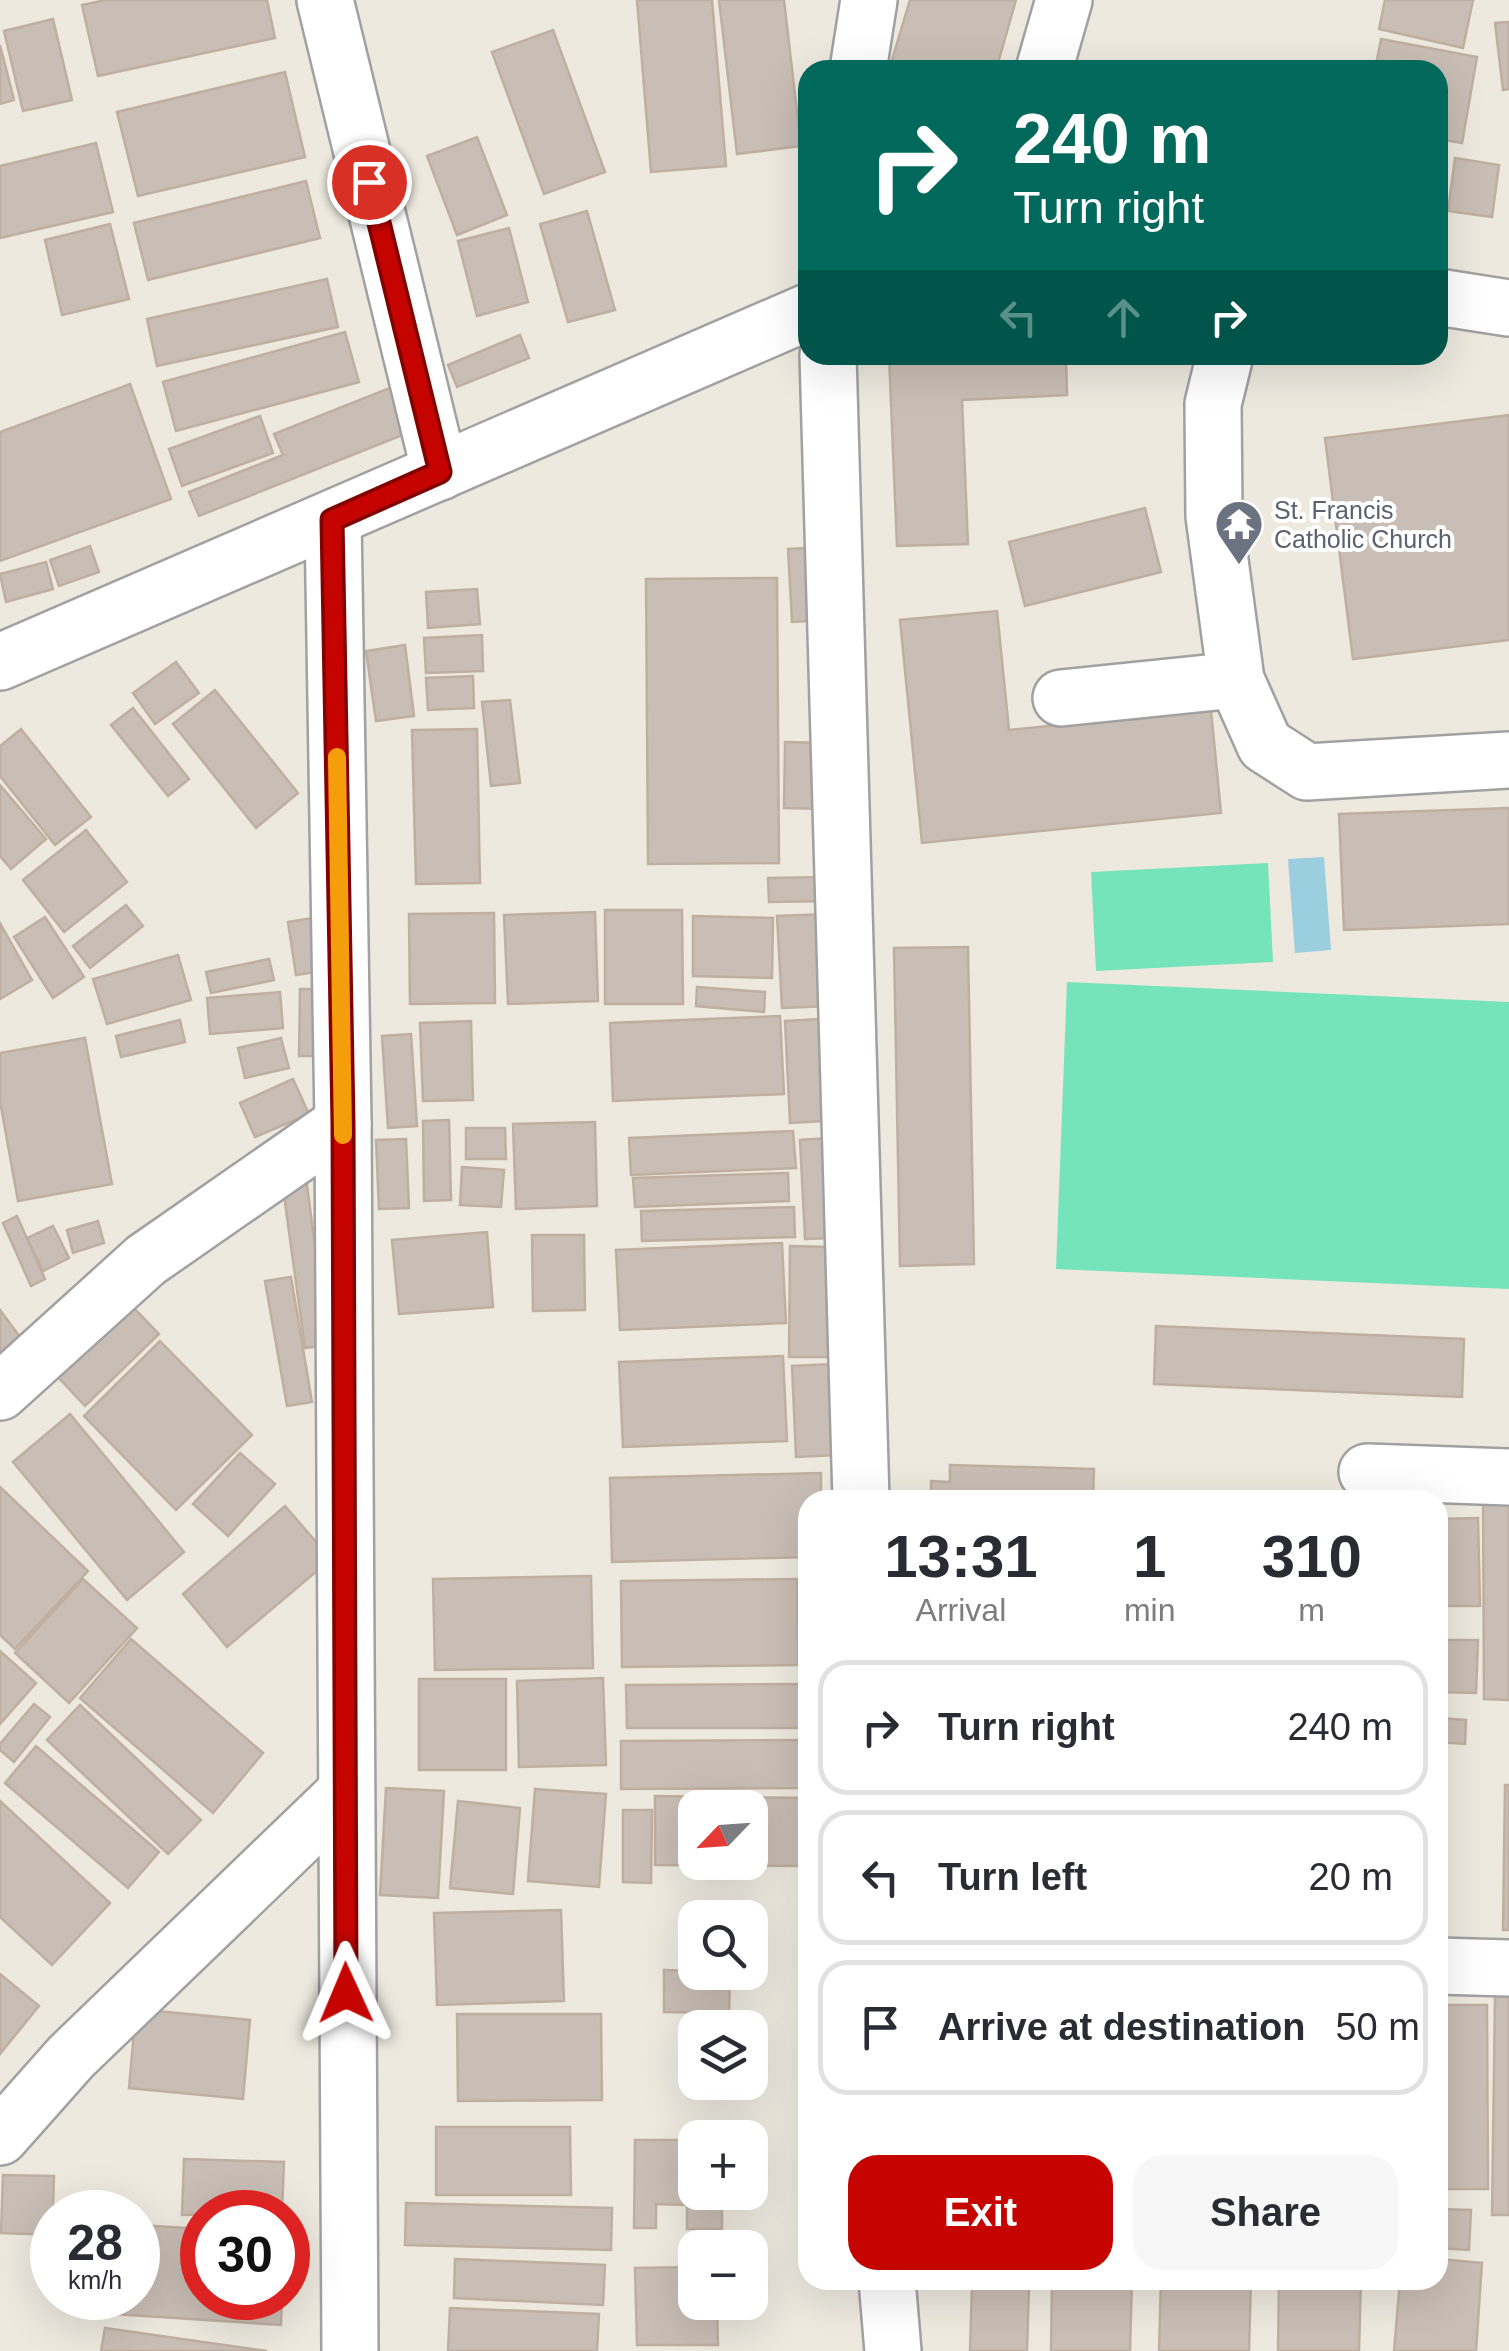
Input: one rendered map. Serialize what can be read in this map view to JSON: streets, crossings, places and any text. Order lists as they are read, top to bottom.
{
  "places": {
    "temple": ["St. Francis Catholic Church"]
  },
  "north": "bottom left",
  "page": {
    "turn": ["240 m", "Turn right"],
    "eta": [
      "13:31",
      "Arrival",
      "1",
      "min",
      "310",
      "m"
    ],
    "list": [
      {
        "name": "Turn right",
        "value": "240 m"
      },
      {
        "name": "Turn left",
        "value": "20 m"
      },
      {
        "name": "Arrive at destination",
        "value": "50 m"
      }
    ],
    "map_buttons": ["+", "−"],
    "buttons": ["Exit", "Share"],
    "speed": "28 km/h",
    "limit": "30"
  }
}
